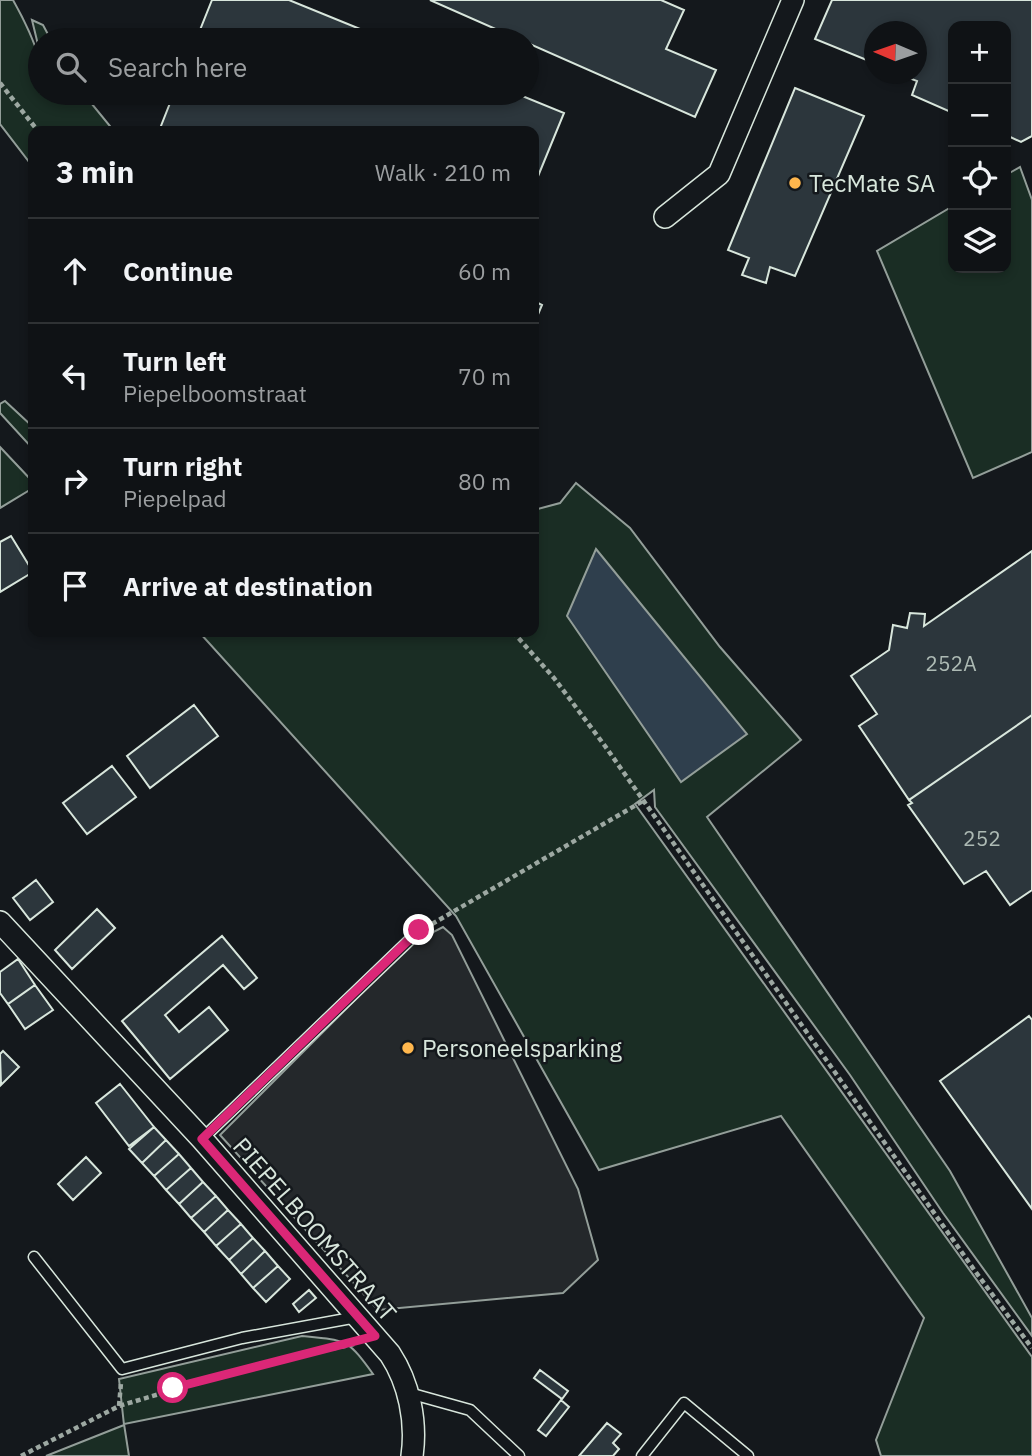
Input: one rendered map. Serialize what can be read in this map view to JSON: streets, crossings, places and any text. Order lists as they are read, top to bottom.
{
  "streets": {
    "street": ["PIEPELBOOMSTRAAT"]
  },
  "places": ["TecMate SA", "Personeelsparking"],
  "house_numbers": ["252A", "252"],
  "north": "left",
  "page": {
    "map_buttons": ["+", "−"],
    "search": "Search here",
    "heading": ["3 min", "Walk · 210 m"],
    "list": [
      ["Continue", "60 m"],
      ["Turn left", "Piepelboomstraat", "70 m"],
      ["Turn right", "Piepelpad", "80 m"],
      "Arrive at destination"
    ]
  }
}
